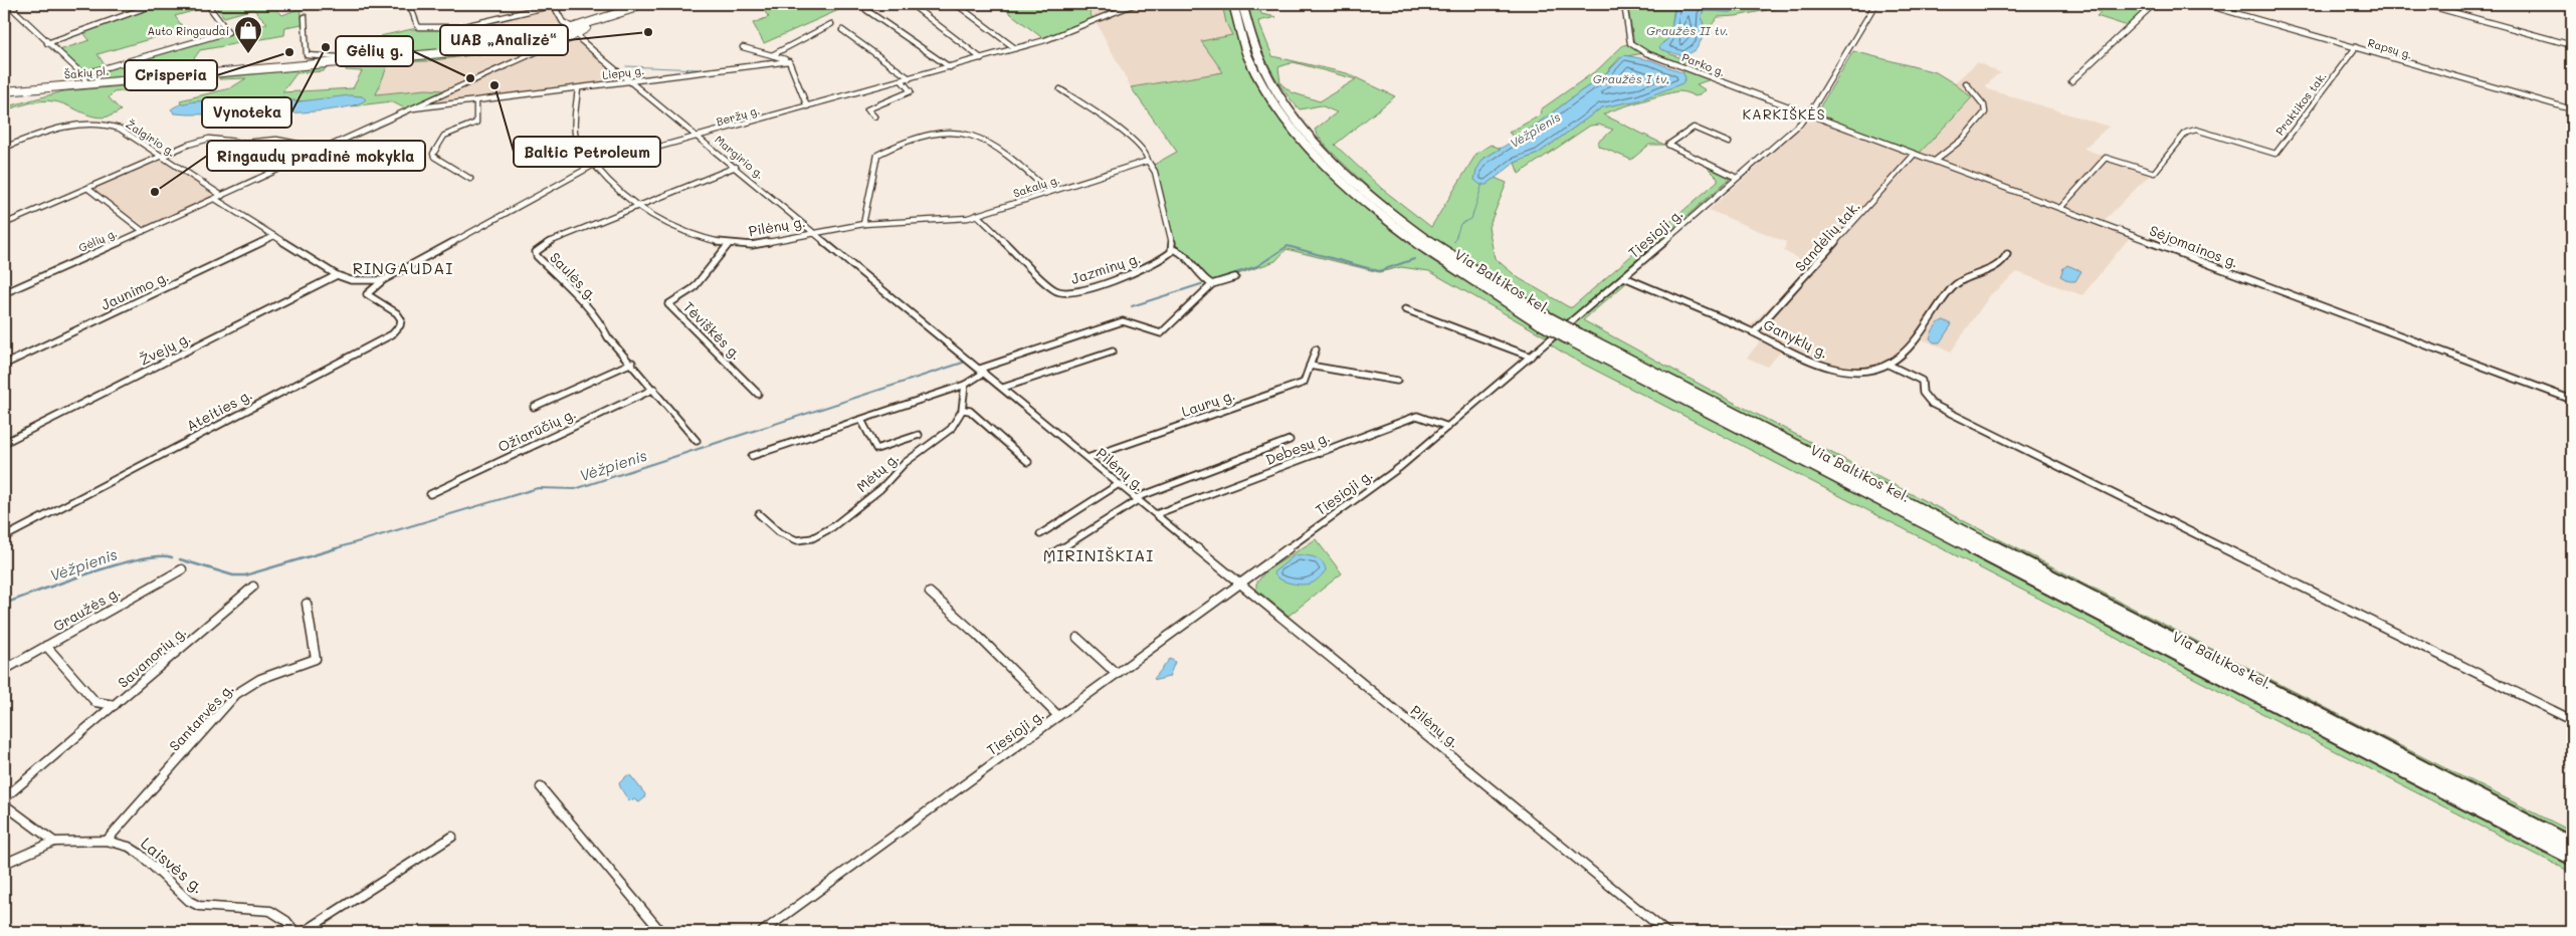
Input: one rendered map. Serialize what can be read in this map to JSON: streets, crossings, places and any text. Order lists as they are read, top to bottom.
{
  "streets": {
    "highway": ["Via Baltikos kel."],
    "main road": ["Šakių pl."],
    "street": [
      "Rapsų g.",
      "Parko g.",
      "Liepų g.",
      "Praktikos tak.",
      "Beržų g.",
      "Žalgirio g.",
      "Margirio g.",
      "Sakalų g.",
      "Pilėnų g.",
      "Tiesioji g.",
      "Sandėlių tak.",
      "Gėlių g.",
      "Sėjomainos g.",
      "Jazminų g.",
      "Saulės g.",
      "Jaunimo g.",
      "Tėviškės g.",
      "Ganyklų g.",
      "Žvejų g.",
      "Laurų g.",
      "Ateities g.",
      "Ožiarūčių g.",
      "Debesų g.",
      "Mėtų g.",
      "Graužės g.",
      "Savanorių g.",
      "Santarvės g.",
      "Laisvės g."
    ]
  },
  "crossings": [
    ["Rapsų g.", "Praktikos tak."],
    ["Parko g.", "Tiesioji g."],
    ["Parko g.", "Sėjomainos g."],
    ["Šakių pl.", "Gėlių g."],
    ["Liepų g.", "Margirio g."],
    ["Liepų g.", "Pilėnų g."],
    ["Liepų g.", "Gėlių g."],
    ["Praktikos tak.", "Sėjomainos g."],
    ["Beržų g.", "Margirio g."],
    ["Beržų g.", "Pilėnų g."],
    ["Beržų g.", "Ateities g."],
    ["Žalgirio g.", "Gėlių g."],
    ["Margirio g.", "Sakalų g."],
    ["Margirio g.", "Pilėnų g."],
    ["Margirio g.", "Saulės g."],
    ["Sakalų g.", "Pilėnų g."],
    ["Sakalų g.", "Jazminų g."],
    ["Pilėnų g.", "Tiesioji g."],
    ["Pilėnų g.", "Saulės g."],
    ["Pilėnų g.", "Tėviškės g."],
    ["Pilėnų g.", "Laurų g."],
    ["Pilėnų g.", "Debesų g."],
    ["Tiesioji g.", "Sėjomainos g."],
    ["Tiesioji g.", "Ganyklų g."],
    ["Tiesioji g.", "Debesų g."],
    ["Sandėlių tak.", "Sėjomainos g."],
    ["Sandėlių tak.", "Ganyklų g."],
    ["Saulės g.", "Ožiarūčių g."],
    ["Graužės g.", "Savanorių g."],
    ["Santarvės g.", "Laisvės g."]
  ],
  "districts": ["KARKIŠKĖS", "RINGAUDAI", "MIRINIŠKIAI"],
  "water": ["Graužės II tv.", "Graužės I tv.", "Vėžpienis"],
  "places": {
    "other": [
      "UAB „Analizė“",
      "Vynoteka",
      "Crisperia",
      "Gėlių g.",
      "Baltic Petroleum",
      "Ringaudų pradinė mokykla"
    ],
    "shop": ["Auto Ringaudai"]
  }
}
